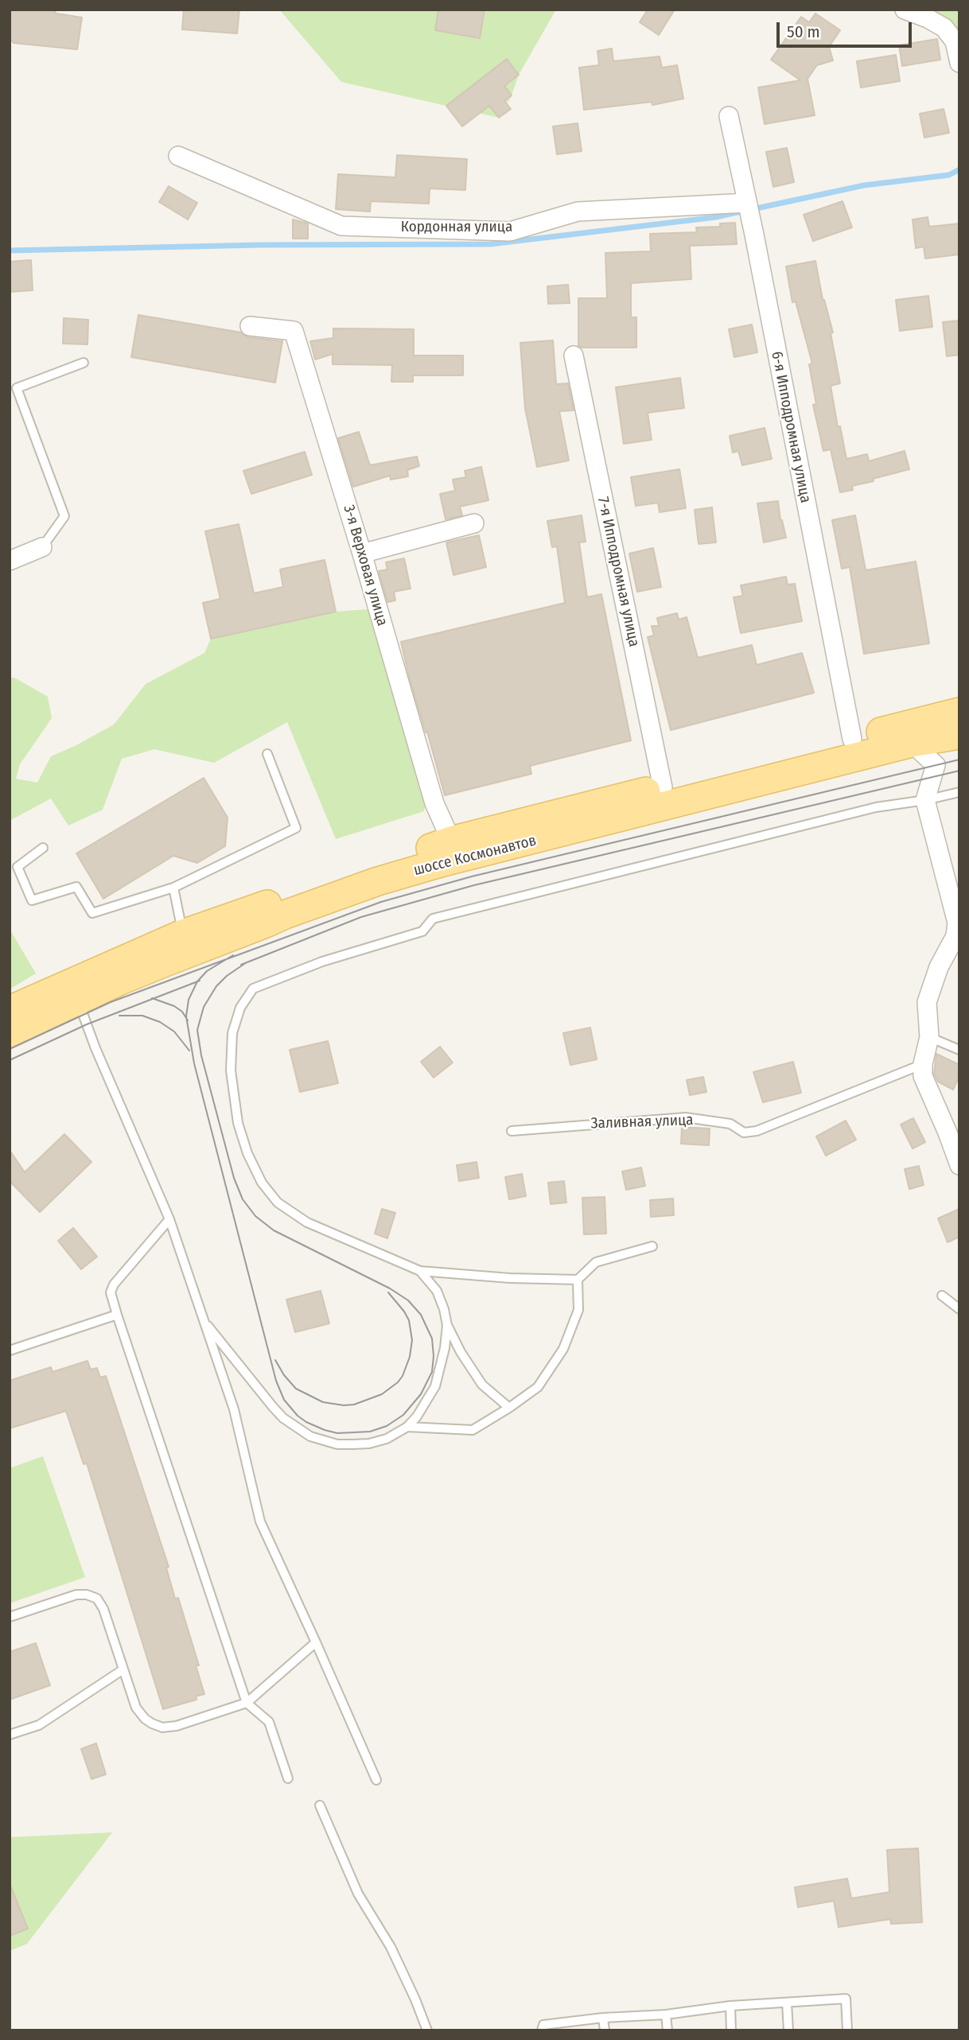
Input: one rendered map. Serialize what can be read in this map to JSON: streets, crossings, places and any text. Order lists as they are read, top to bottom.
{
  "streets": {
    "main road": ["шоссе Космонавтов"],
    "street": [
      "Кордонная улица",
      "6-я Ипподромная улица",
      "3-я Верховая улица",
      "7-я Ипподромная улица"
    ],
    "lane": ["Заливная улица"]
  },
  "crossings": [
    ["Кордонная улица", "6-я Ипподромная улица"],
    ["6-я Ипподромная улица", "шоссе Космонавтов"],
    ["3-я Верховая улица", "шоссе Космонавтов"],
    ["7-я Ипподромная улица", "шоссе Космонавтов"]
  ],
  "scale_bar": "50 m"
}
